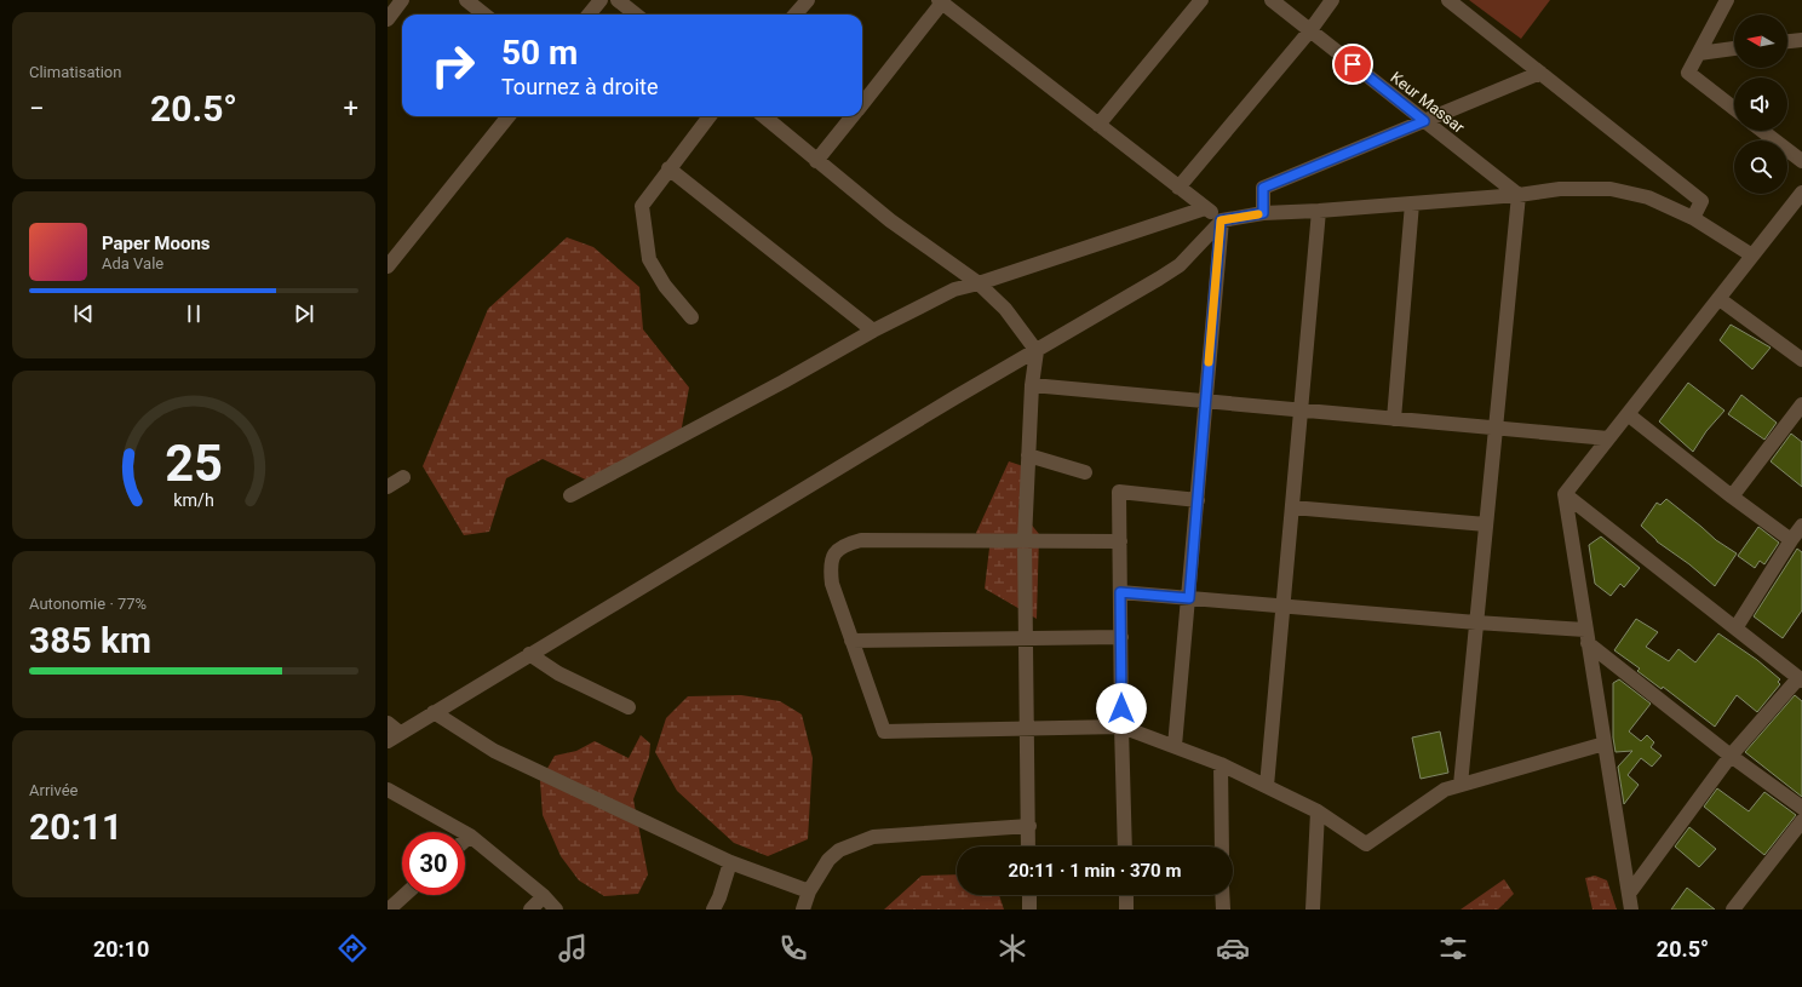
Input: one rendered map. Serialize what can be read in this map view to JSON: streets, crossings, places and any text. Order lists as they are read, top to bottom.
{
  "streets": {
    "street": ["Keur Massar"]
  },
  "north": "left",
  "page": {
    "tile": [
      "Climatisation",
      ["Autonomie · 77%", "385 km"],
      ["Arrivée", "20:11"]
    ],
    "turn": ["50 m", "Tournez à droite"],
    "heat": ["−", "20.5°", "+"],
    "song": ["Paper Moons", "Ada Vale"],
    "limit": "30",
    "trip": "20:11 · 1 min · 370 m",
    "tabs": ["20:10", "20.5°"],
    "gauge": ["25", "km/h"]
  }
}
